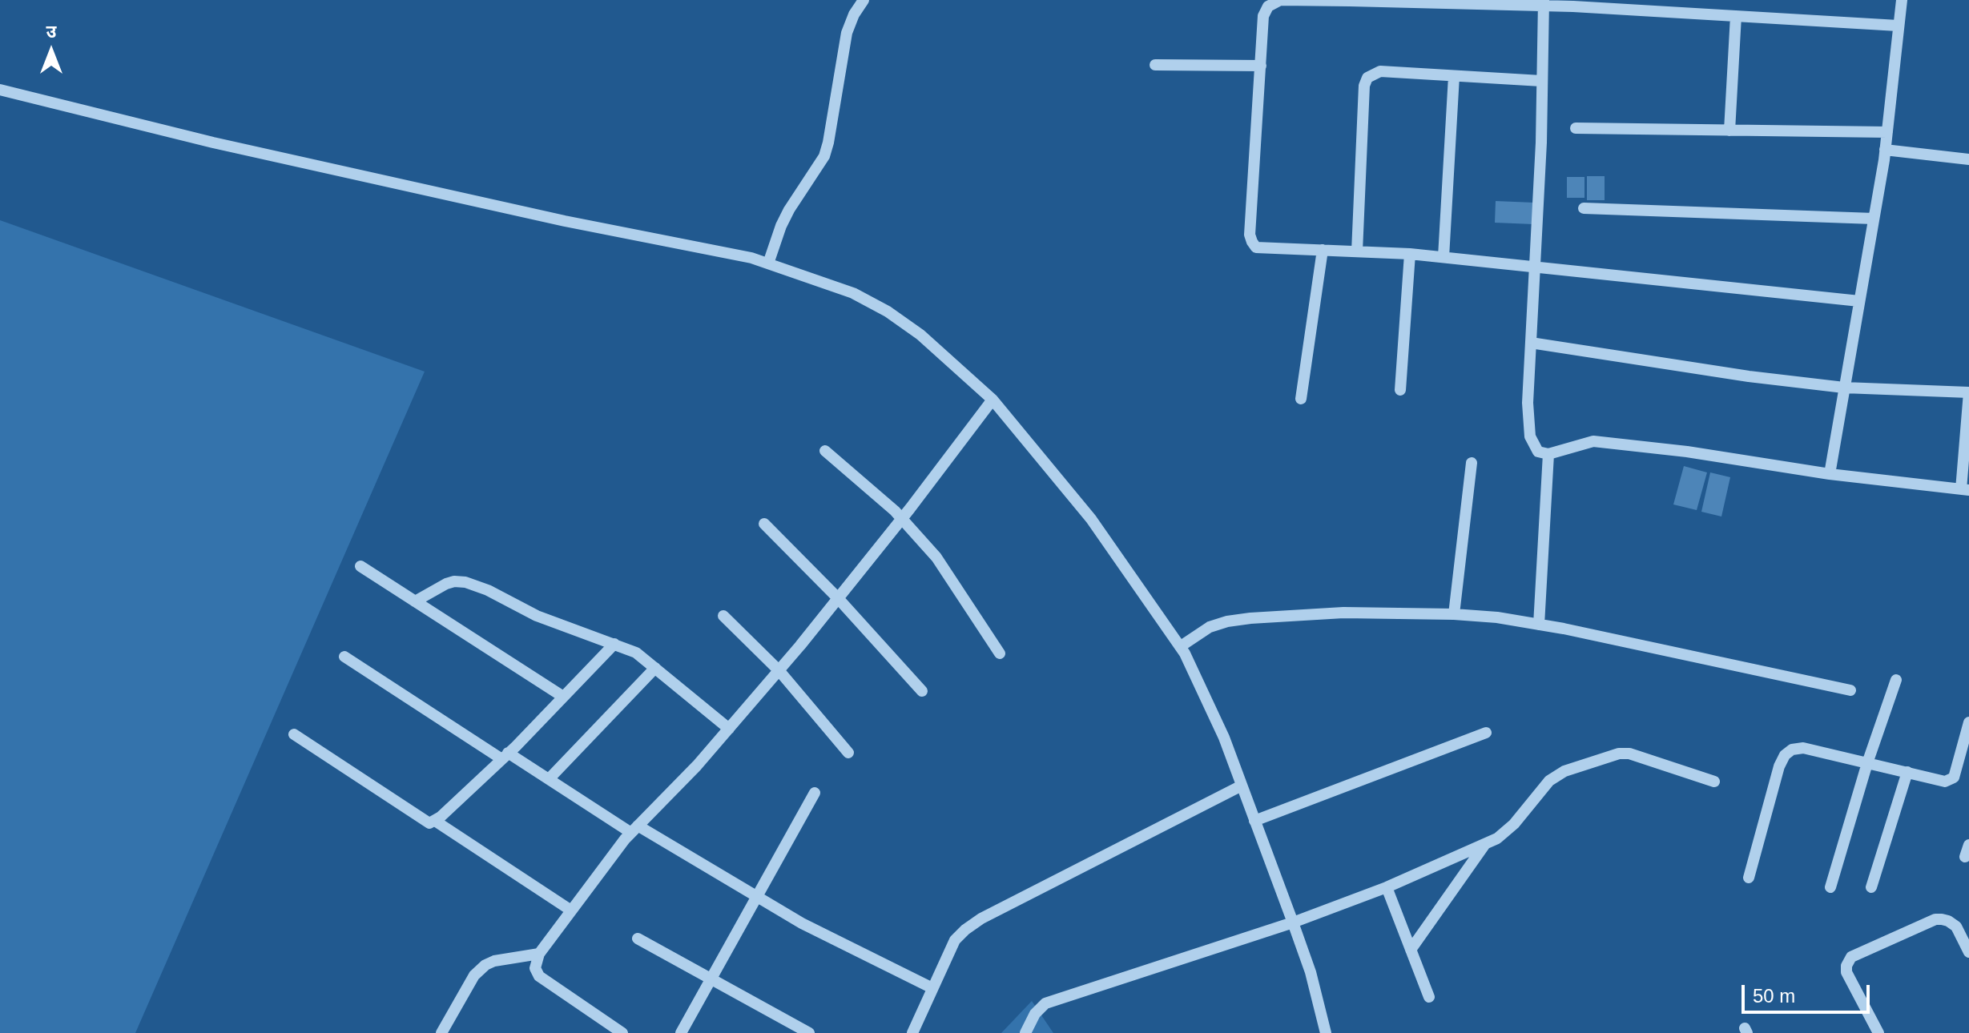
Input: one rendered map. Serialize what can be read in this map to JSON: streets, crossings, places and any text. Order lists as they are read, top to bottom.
{
  "scale_bar": "50 m",
  "north": "top"
}
